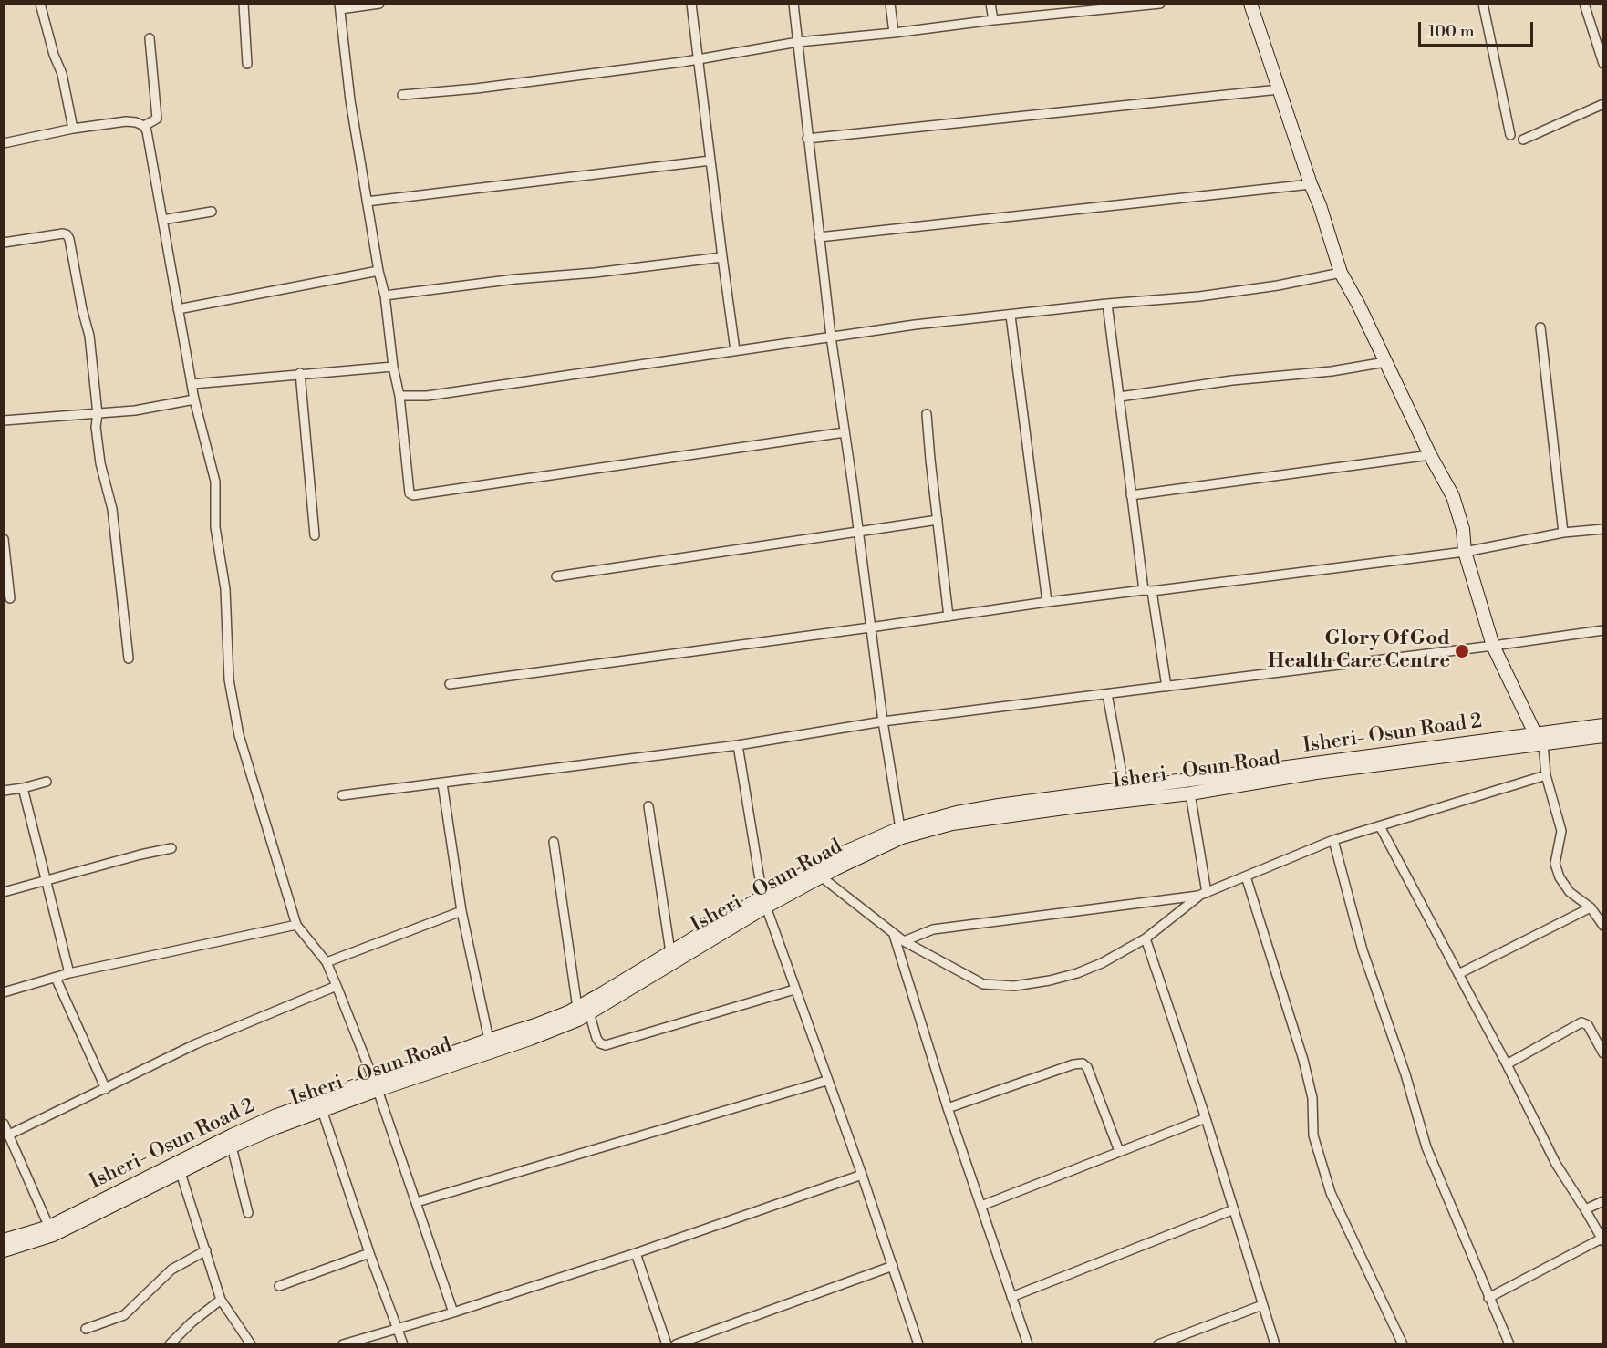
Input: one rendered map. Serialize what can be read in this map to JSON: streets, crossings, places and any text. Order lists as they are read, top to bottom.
{
  "streets": {
    "main road": ["Isheri- Osun Road 2", "Isheri - Osun Road"]
  },
  "crossings": [
    ["Isheri- Osun Road 2", "Isheri - Osun Road"]
  ],
  "places": ["Glory Of God Health Care Centre"],
  "scale_bar": "100 m"
}
